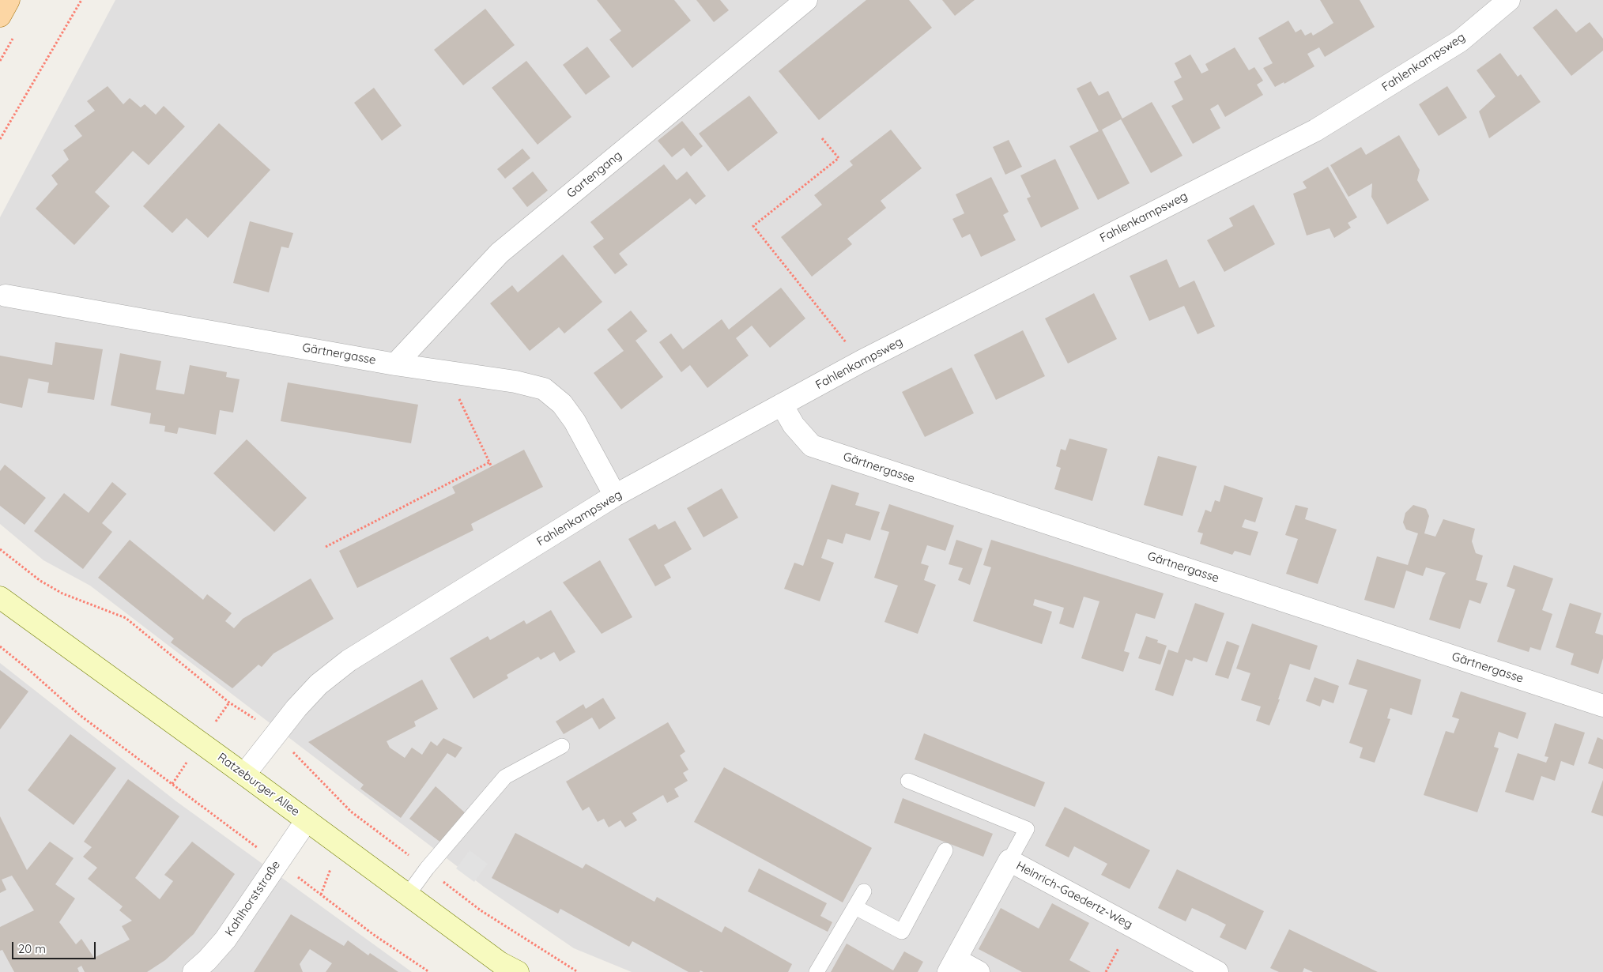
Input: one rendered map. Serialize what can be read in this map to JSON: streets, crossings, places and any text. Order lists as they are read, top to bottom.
{
  "streets": {
    "main road": ["Ratzeburger Allee"],
    "street": [
      "Fahlenkampsweg",
      "Gartengang",
      "Gärtnergasse",
      "Heinrich-Gaedertz-Weg",
      "Kahlhorststraße"
    ]
  },
  "crossings": [
    ["Fahlenkampsweg", "Gärtnergasse"],
    ["Fahlenkampsweg", "Ratzeburger Allee"],
    ["Gartengang", "Gärtnergasse"],
    ["Ratzeburger Allee", "Kahlhorststraße"]
  ],
  "scale_bar": "20 m"
}
